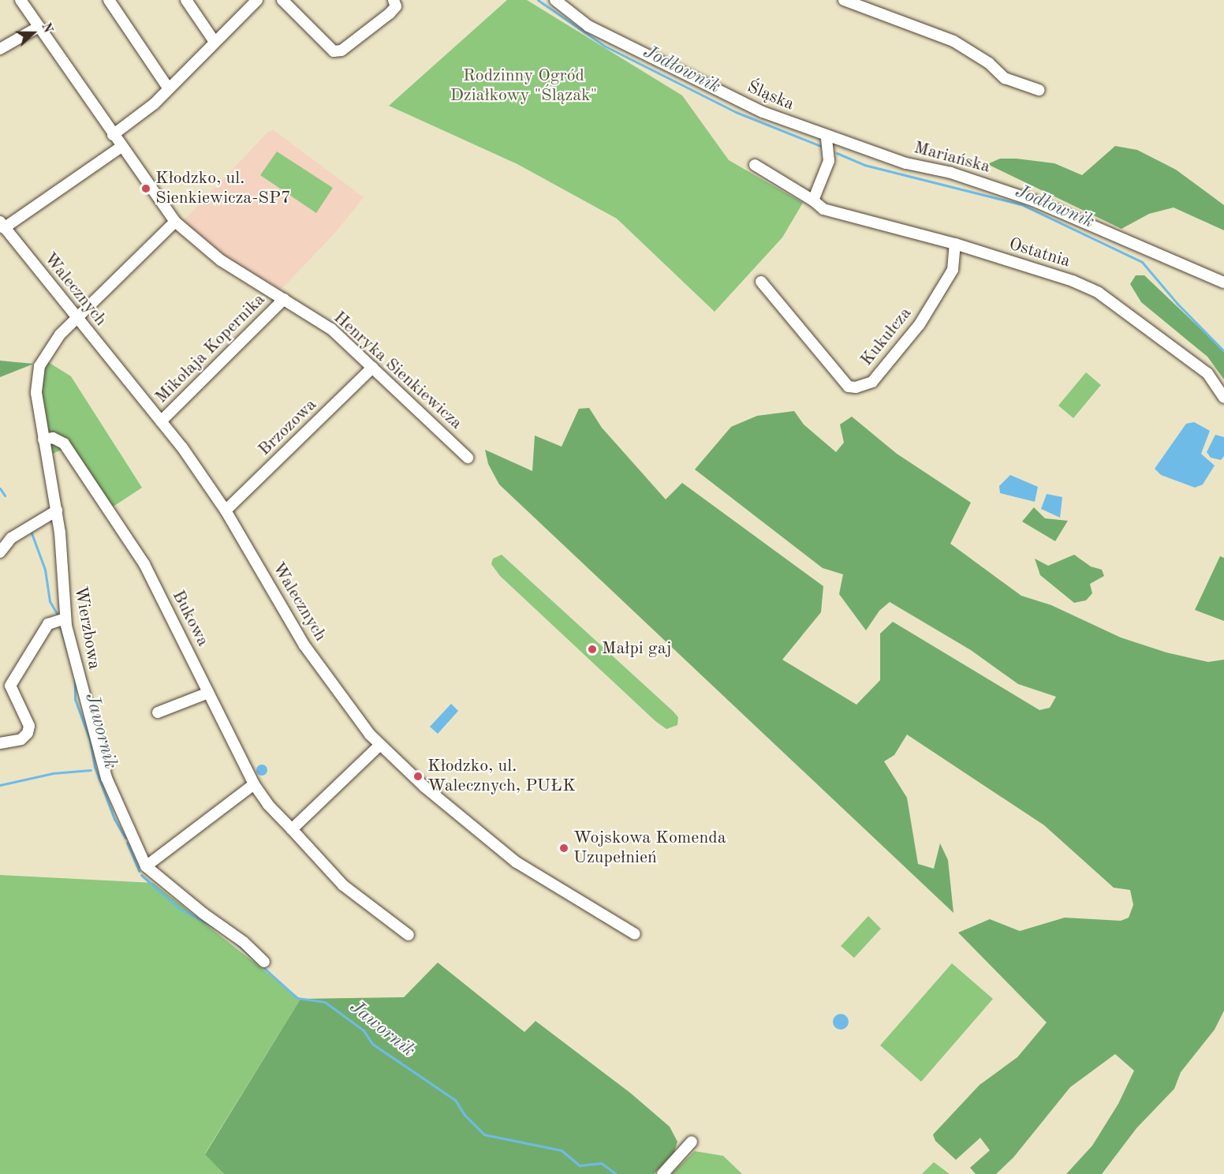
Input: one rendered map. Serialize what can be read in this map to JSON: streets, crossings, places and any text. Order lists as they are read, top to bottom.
{
  "streets": {
    "street": [
      "Śląska",
      "Mariańska",
      "Ostatnia",
      "Walecznych",
      "Kukułcza",
      "Mikołaja Kopernika",
      "Henryka Sienkiewicza",
      "Brzozowa",
      "Bukowa",
      "Wierzbowa"
    ]
  },
  "crossings": [
    ["Śląska", "Mariańska"],
    ["Ostatnia", "Kukułcza"],
    ["Walecznych", "Mikołaja Kopernika"],
    ["Walecznych", "Brzozowa"],
    ["Walecznych", "Wierzbowa"],
    ["Mikołaja Kopernika", "Henryka Sienkiewicza"],
    ["Henryka Sienkiewicza", "Brzozowa"],
    ["Henryka Sienkiewicza", "Wierzbowa"],
    ["Bukowa", "Wierzbowa"]
  ],
  "water": ["Jodłownik", "Jawornik"],
  "parks": ["Rodzinny Ogród Działkowy \"Ślązak\""],
  "places": [
    "Kłodzko, ul. Sienkiewicza-SP7",
    "Małpi gaj",
    "Kłodzko, ul. Walecznych, PUŁK",
    "Wojskowa Komenda Uzupełnień"
  ],
  "north": "right"
}
